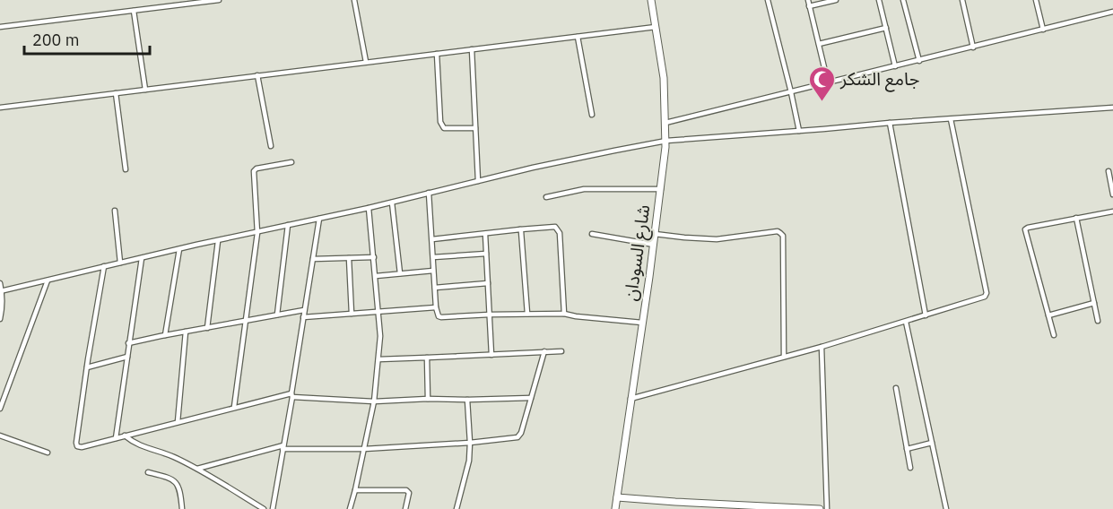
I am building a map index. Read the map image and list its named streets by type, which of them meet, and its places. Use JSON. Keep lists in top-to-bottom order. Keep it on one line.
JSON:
{"streets":{"main road":["شارع السودان"]},"places":{"mosque":["جامع الشكر"]},"scale_bar":"200 m"}
